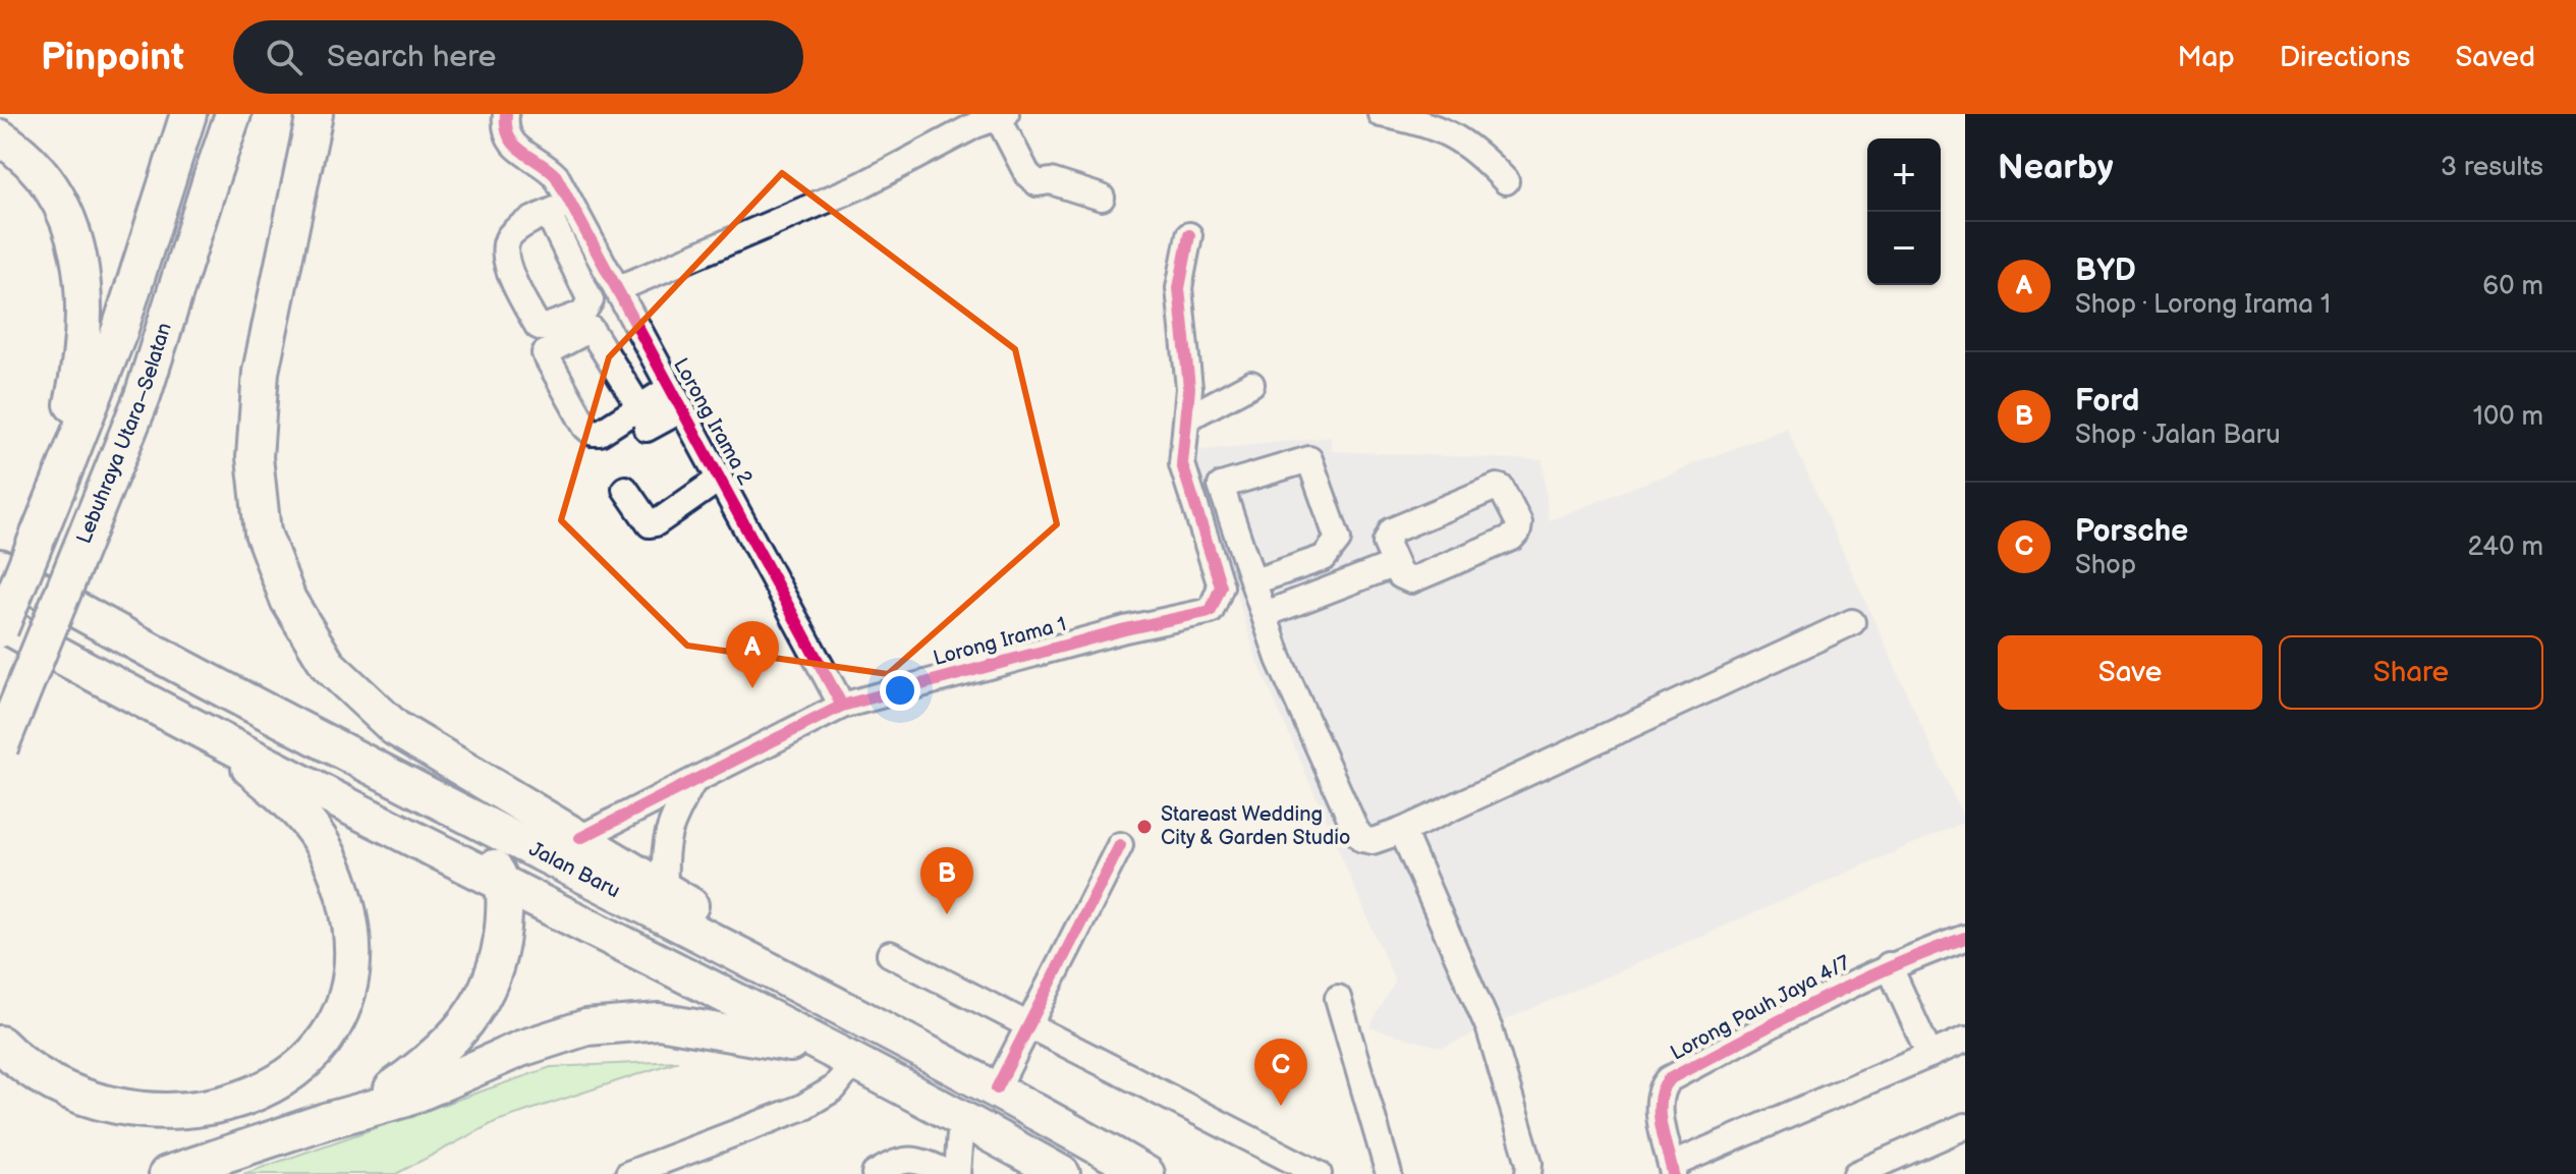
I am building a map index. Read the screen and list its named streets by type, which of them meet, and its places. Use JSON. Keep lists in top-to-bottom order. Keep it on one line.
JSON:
{"streets":{"highway":["Lebuhraya Utara–Selatan","Jalan Baru"],"street":["Lorong Irama 2","Lorong Irama 1","Lorong Pauh Jaya 4/7"]},"crossings":[["Lorong Irama 2","Lorong Irama 1"]],"places":["Stareast Wedding City & Garden Studio"],"page":{"header":"Pinpoint","search":"Search here","nav":["Map","Directions","Saved"],"heading":["Nearby","3 results"],"map_buttons":["+","−"],"list":[{"mark":"A","name":"BYD","note":"Shop · Lorong Irama 1","value":"60 m"},{"mark":"B","name":"Ford","note":"Shop · Jalan Baru","value":"100 m"},{"mark":"C","name":"Porsche","note":"Shop","value":"240 m"}],"buttons":["Save","Share"],"pins":["A","B","C"]}}
